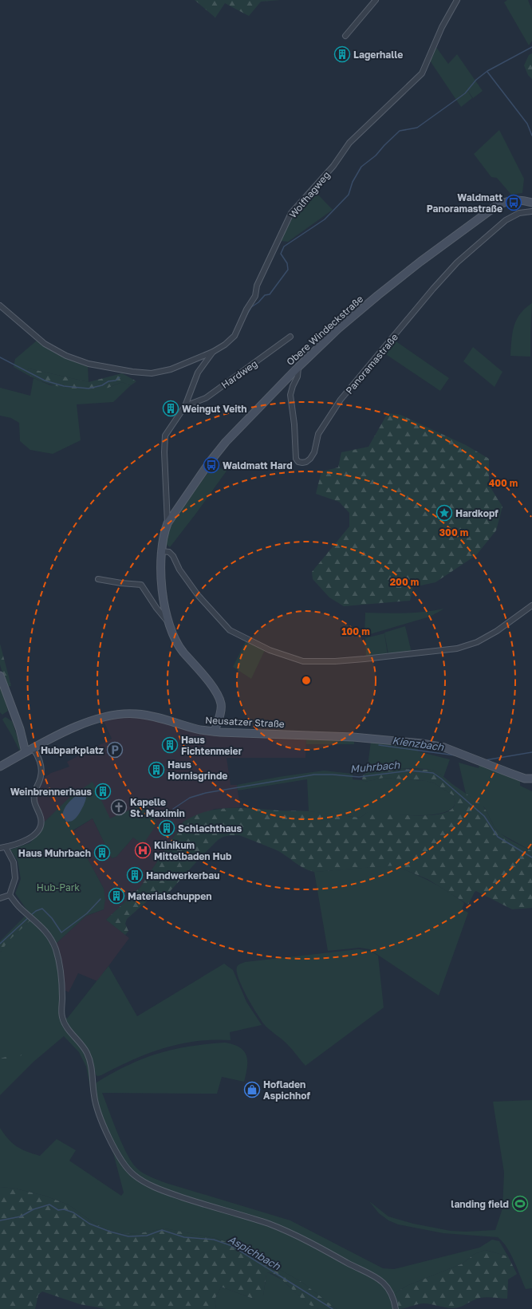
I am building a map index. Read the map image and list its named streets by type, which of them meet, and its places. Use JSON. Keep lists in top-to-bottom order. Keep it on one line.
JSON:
{"streets":{"street":["Wolfhagweg","Obere Windeckstraße","Panoramastraße","Hardweg","Neusatzer Straße"]},"crossings":[["Wolfhagweg","Obere Windeckstraße"],["Wolfhagweg","Hardweg"],["Obere Windeckstraße","Panoramastraße"]],"water":["Kienzbach","Muhrbach","Aspichbach"],"parks":["Hub-Park"],"places":{"building":["Lagerhalle","Weingut Veith","Haus Fichtenmeier","Haus Hornisgrinde","Weinbrennerhaus","Schlachthaus","Haus Muhrbach","Handwerkerbau","Materialschuppen"],"bus stop":["Waldmatt Panoramastraße","Waldmatt Hard"],"place":["Hardkopf"],"parking":["Hubparkplatz"],"church":["Kapelle St. Maximin"],"hospital":["Klinikum Mittelbaden Hub"],"shop":["Hofladen Aspichhof"],"sports":["landing field"]},"rings":["400 m","300 m","200 m","100 m"]}
